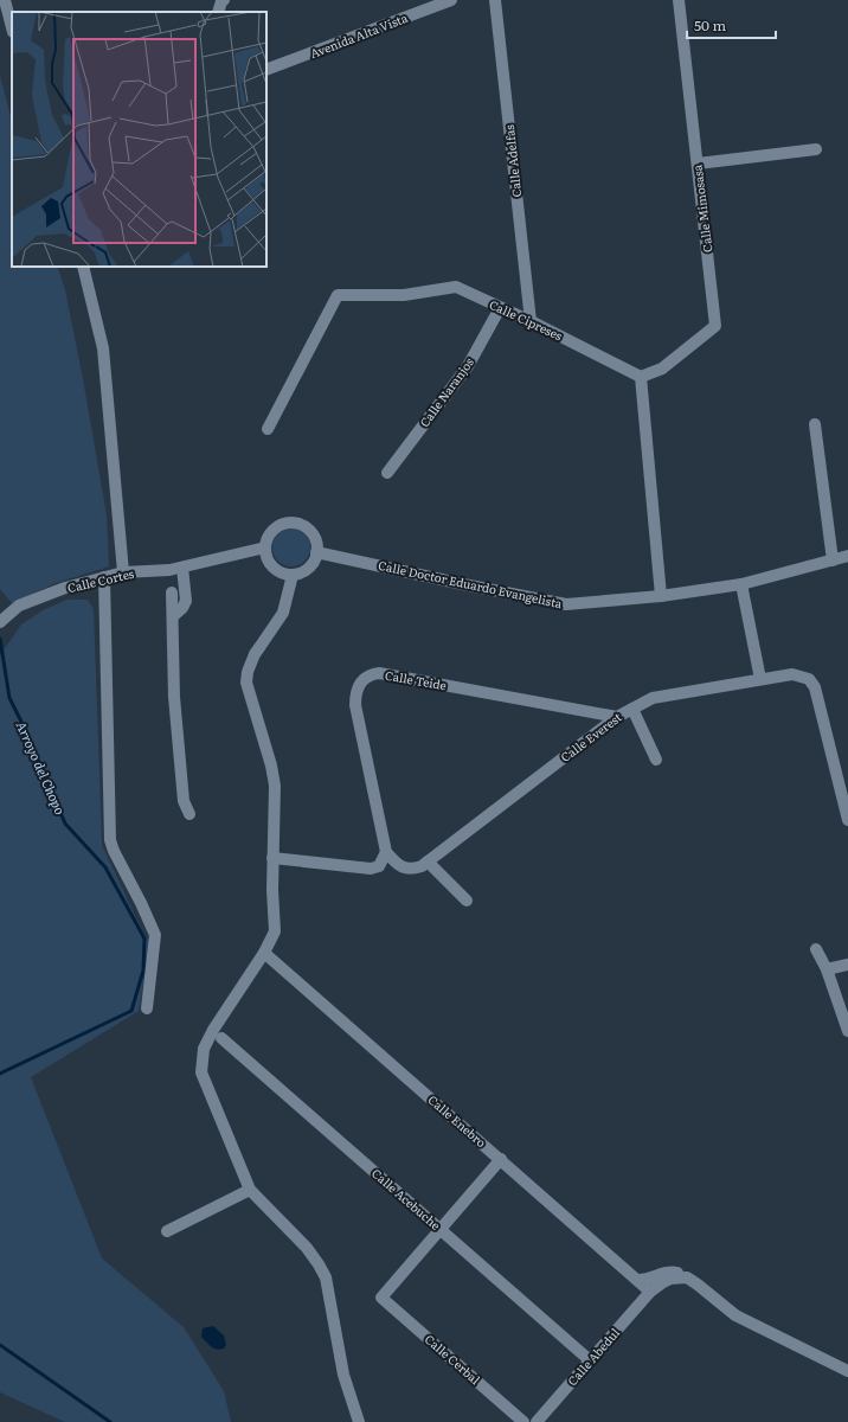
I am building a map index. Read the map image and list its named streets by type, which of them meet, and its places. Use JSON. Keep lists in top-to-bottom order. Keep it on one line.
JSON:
{"streets":{"street":["Avenida Alta Vista","Calle Adelfas","Calle Mimosasa","Calle Cipreses","Calle Naranjos","Calle Cortes","Calle Doctor Eduardo Evangelista","Calle Teide","Calle Everest","Calle Enebro","Calle Acebuche","Calle Abedul","Calle Cerbal"]},"crossings":[["Calle Adelfas","Calle Cipreses"],["Calle Mimosasa","Calle Cipreses"],["Calle Cipreses","Calle Naranjos"],["Calle Cortes","Calle Doctor Eduardo Evangelista"],["Calle Teide","Calle Everest"],["Calle Enebro","Calle Abedul"],["Calle Acebuche","Calle Abedul"],["Calle Acebuche","Calle Cerbal"]],"water":["Arroyo del Chopo"],"scale_bar":"50 m"}
